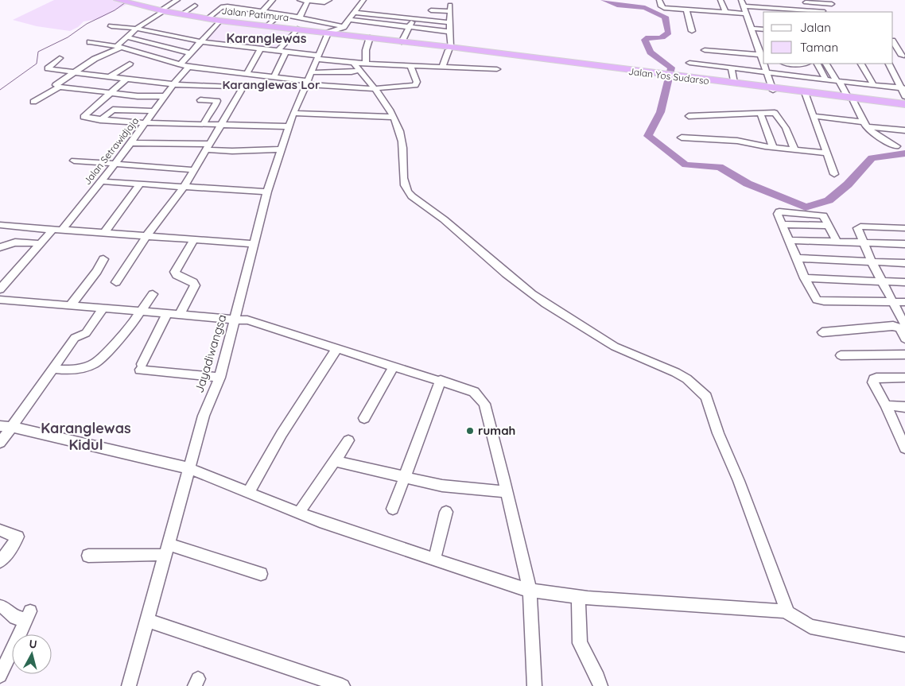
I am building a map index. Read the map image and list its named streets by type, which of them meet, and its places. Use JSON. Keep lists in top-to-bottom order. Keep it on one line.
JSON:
{"streets":{"highway":["Jalan Patimura","Jalan Yos Sudarso"],"street":["Jalan Setrawidjaja","Jayadiwangsa"]},"crossings":[["Jalan Patimura","Jalan Yos Sudarso"],["Jalan Patimura","Jayadiwangsa"]],"districts":["Karanglewas","Karanglewas Lor","Karanglewas Kidul"],"places":["rumah"],"legend":["Jalan","Taman"],"north":"top"}
